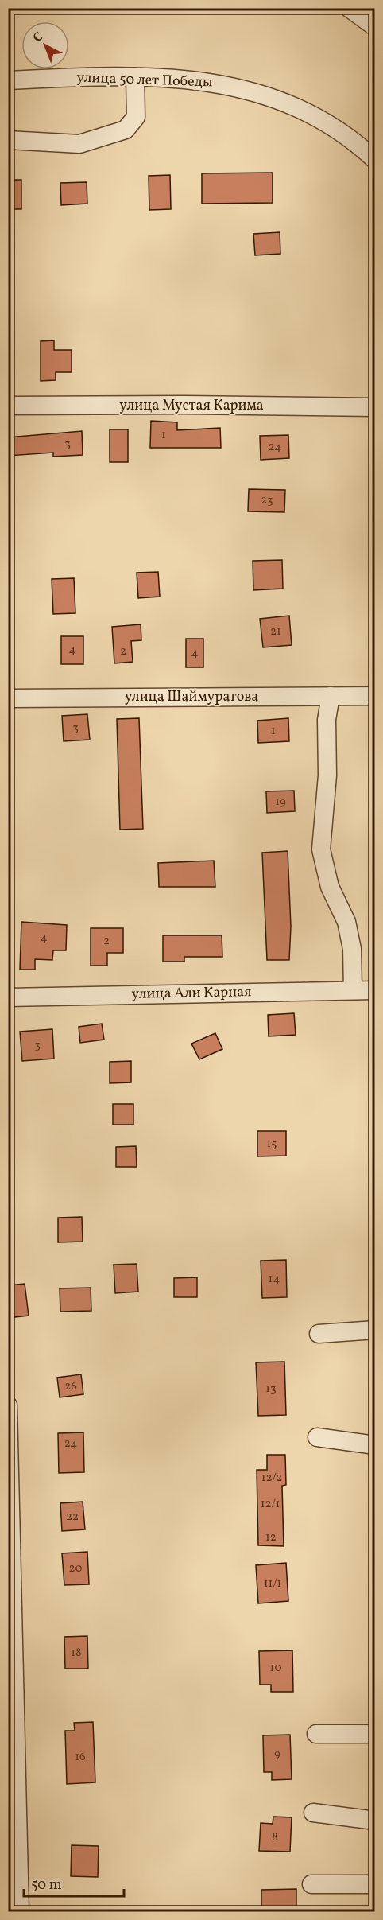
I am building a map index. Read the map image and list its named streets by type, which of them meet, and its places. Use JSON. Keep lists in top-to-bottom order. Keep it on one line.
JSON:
{"streets":{"street":["улица 50 лет Победы","улица Мустая Карима","улица Шаймуратова","улица Али Карная"]},"house_numbers":["1","3","24","23","21","4","2","4","3","1","19","4","2","3","15","14","26","13","24","12/2","12/1","22","12","20","11/1","18","10","9","16","8"],"scale_bar":"50 m","north":"top left"}
